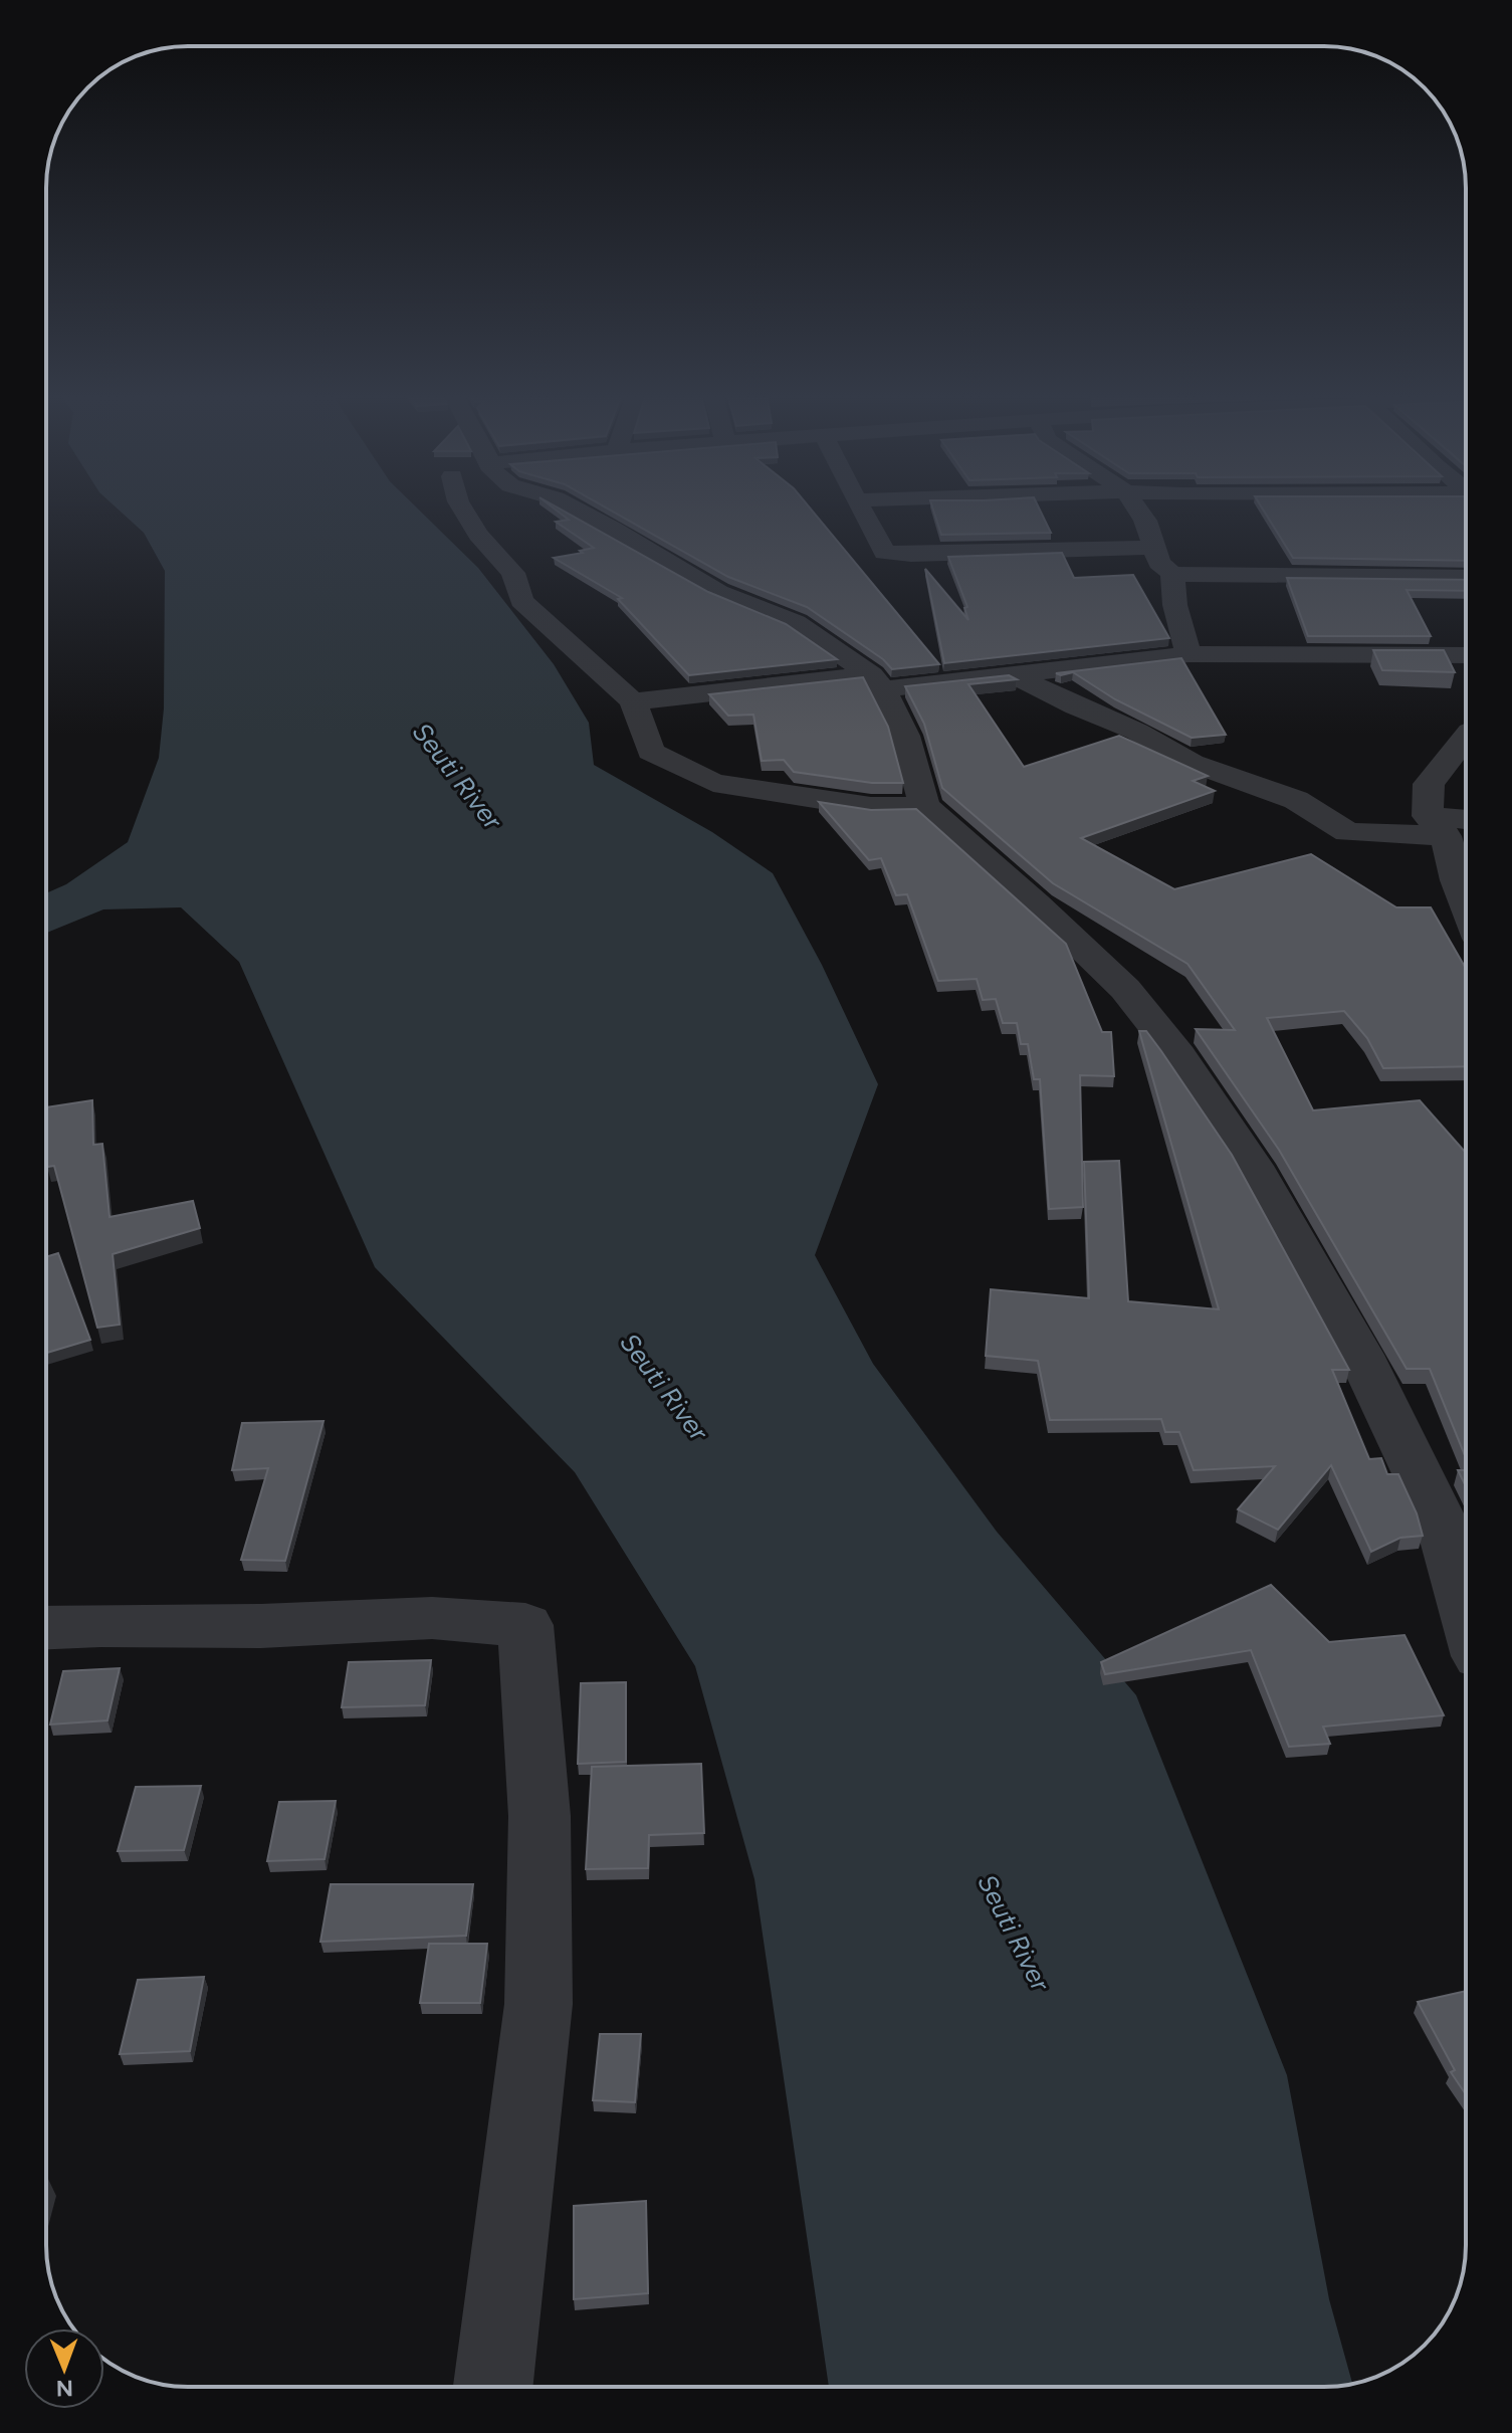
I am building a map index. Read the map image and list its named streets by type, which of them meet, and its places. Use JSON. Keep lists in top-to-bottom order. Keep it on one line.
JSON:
{"water":["Seuti River"],"north":"bottom"}
